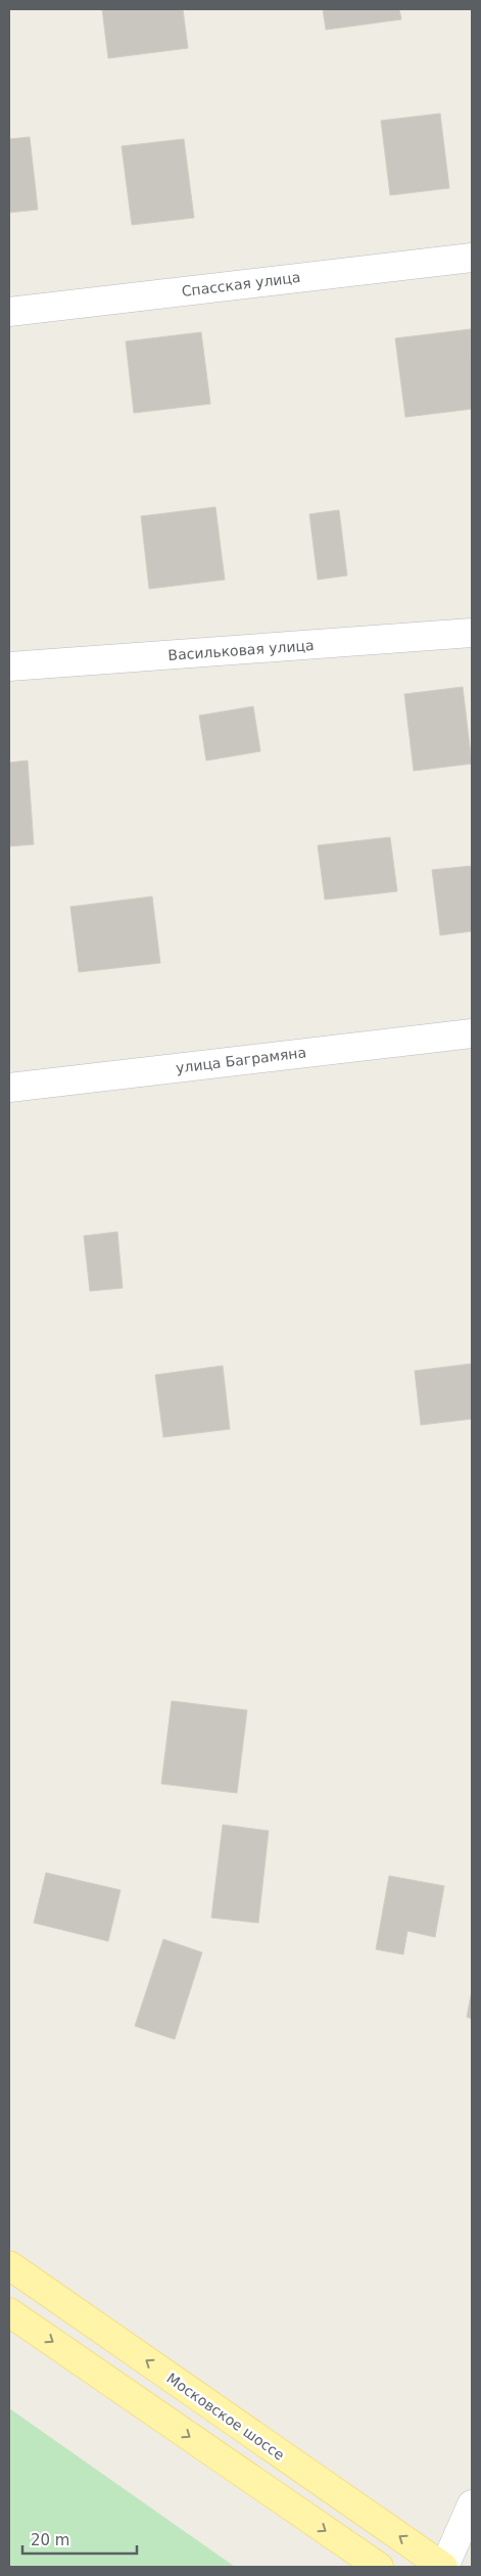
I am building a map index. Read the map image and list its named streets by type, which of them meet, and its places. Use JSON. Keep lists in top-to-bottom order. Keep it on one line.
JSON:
{"streets":{"main road":["Московское шоссе"],"street":["Спасская улица","Васильковая улица","улица Баграмяна"]},"scale_bar":"20 m"}
